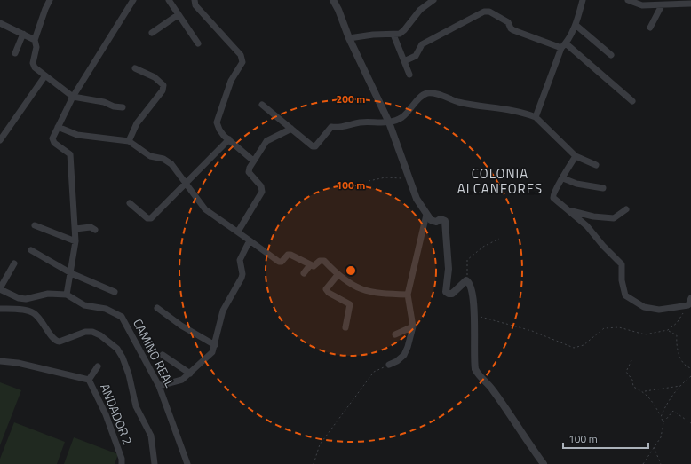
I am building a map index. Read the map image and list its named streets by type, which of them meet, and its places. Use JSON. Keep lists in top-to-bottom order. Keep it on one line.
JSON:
{"streets":{"street":["CAMINO REAL","ANDADOR 2"]},"districts":["COLONIA ALCANFORES"],"scale_bar":"100 m","rings":["200 m","100 m"]}
